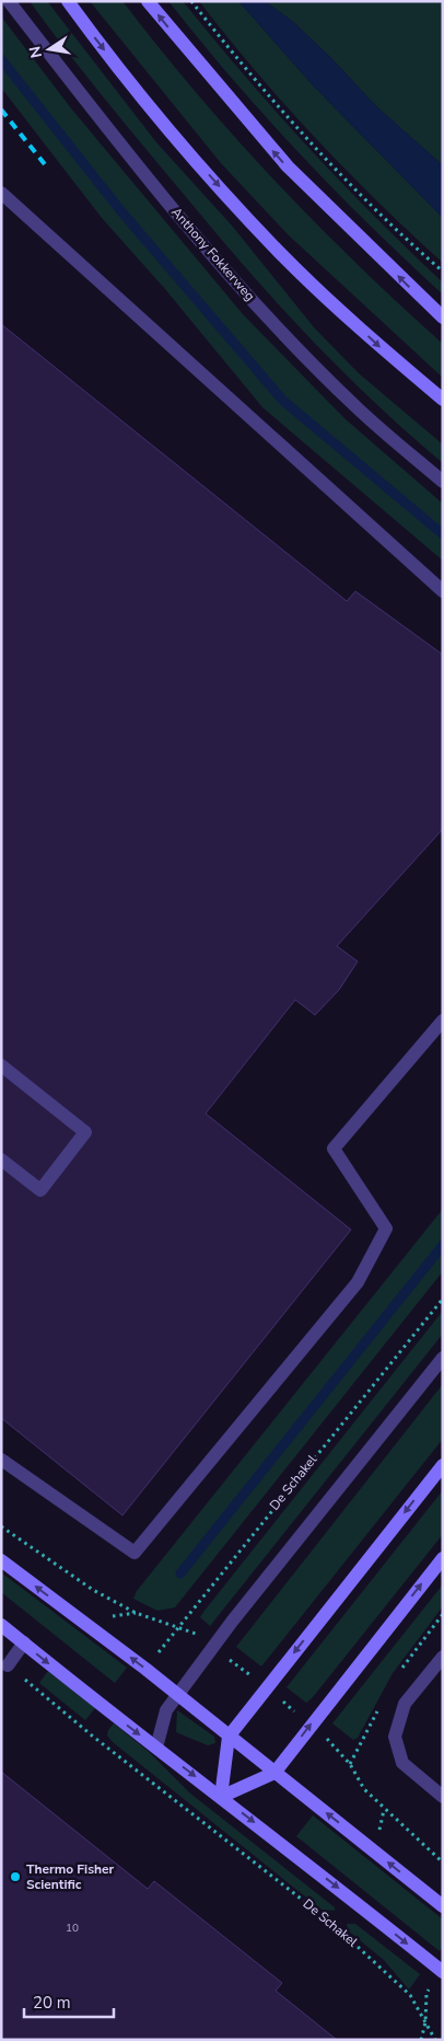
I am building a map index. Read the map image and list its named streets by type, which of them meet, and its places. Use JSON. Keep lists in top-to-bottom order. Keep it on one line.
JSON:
{"streets":{"lane":["Anthony Fokkerweg"],"path":["De Schakel"]},"places":["Thermo Fisher Scientific"],"house_numbers":["10"],"scale_bar":"20 m","north":"left"}
